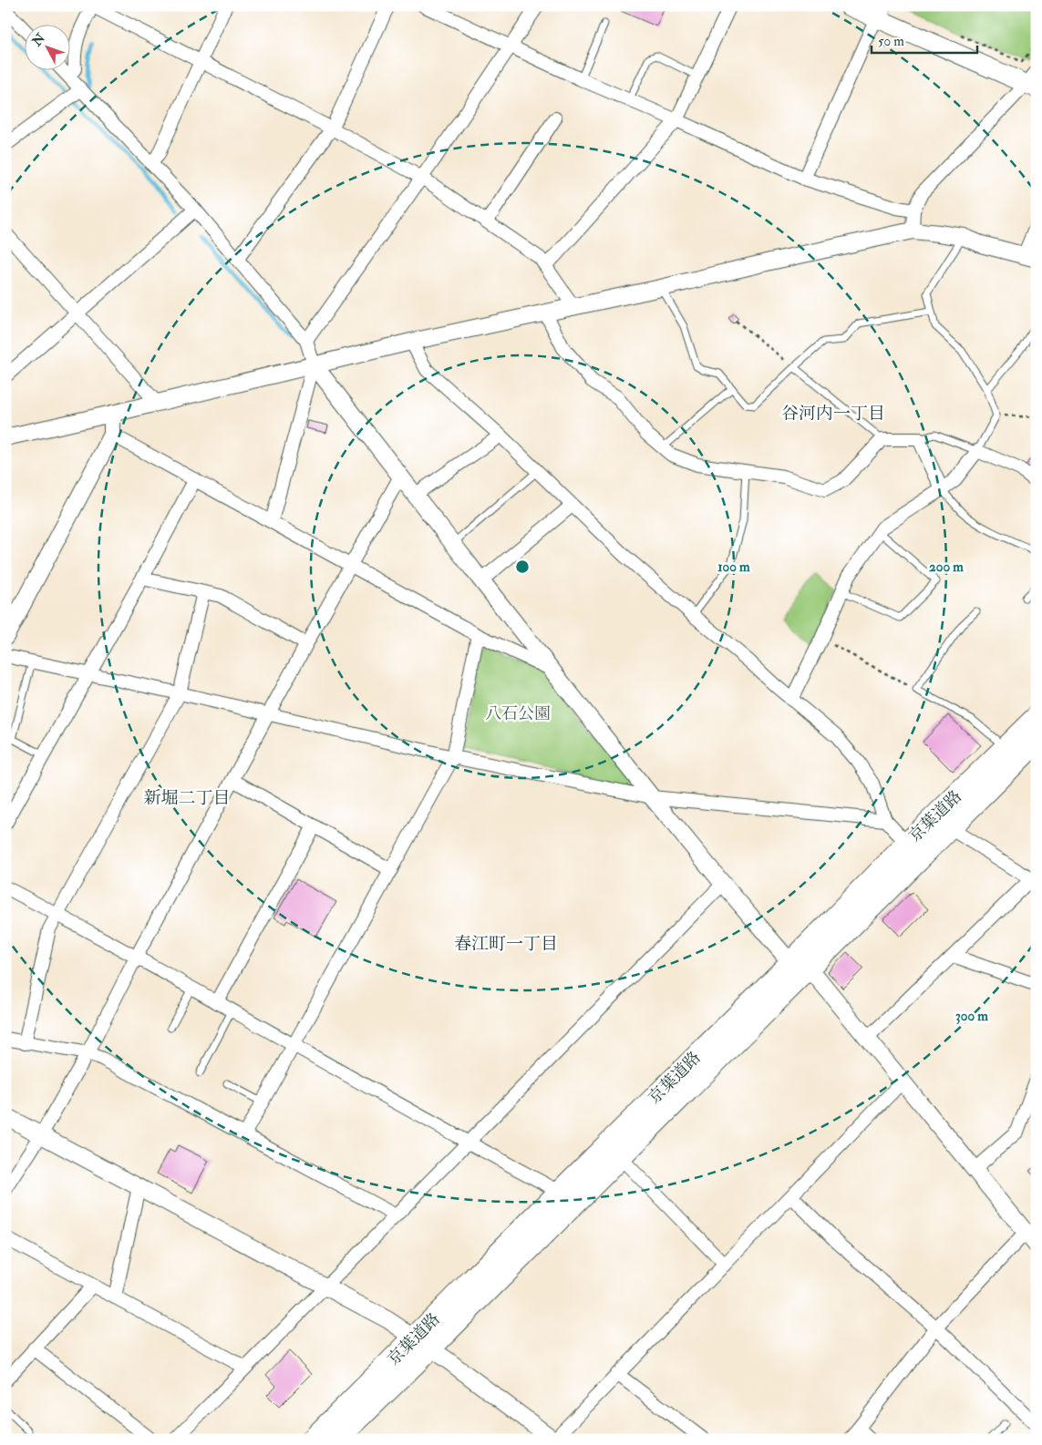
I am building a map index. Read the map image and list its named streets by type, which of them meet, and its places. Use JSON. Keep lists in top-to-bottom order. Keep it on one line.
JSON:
{"streets":{"highway":["京葉道路"]},"districts":["谷河内一丁目","新堀二丁目","春江町一丁目"],"parks":["八石公園"],"scale_bar":"50 m","north":"top left","rings":["100 m","200 m","300 m"]}
